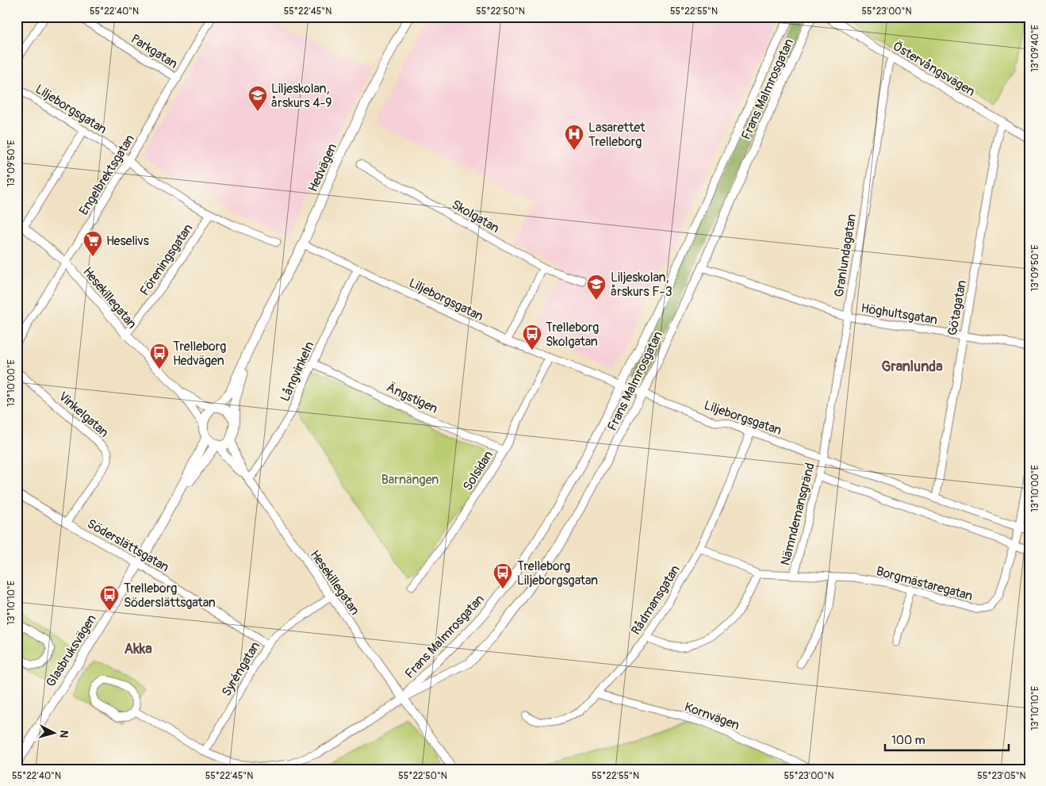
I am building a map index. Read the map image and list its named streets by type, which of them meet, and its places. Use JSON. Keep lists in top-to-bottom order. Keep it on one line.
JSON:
{"streets":{"main road":["Hedvägen","Glasbruksvägen"],"street":["Parkgatan","Östervångsvägen","Frans Malmrosgatan","Liljeborgsgatan","Engelbrektsgatan","Skolgatan","Granlundagatan","Föreningsgatan","Hesekillegatan","Götagatan","Höghultsgatan","Långvinkeln","Ängstigen","Vinkelgatan","Solsidan","Nämndemansgränd","Söderslättsgatan","Borgmästaregatan","Rådmansgatan","Syréngatan","Kornvägen"]},"crossings":[["Parkgatan","Engelbrektsgatan"],["Östervångsvägen","Granlundagatan"],["Östervångsvägen","Götagatan"],["Frans Malmrosgatan","Liljeborgsgatan"],["Frans Malmrosgatan","Hesekillegatan"],["Frans Malmrosgatan","Höghultsgatan"],["Frans Malmrosgatan","Syréngatan"],["Liljeborgsgatan","Hedvägen"],["Liljeborgsgatan","Engelbrektsgatan"],["Liljeborgsgatan","Granlundagatan"],["Liljeborgsgatan","Föreningsgatan"],["Liljeborgsgatan","Götagatan"],["Liljeborgsgatan","Långvinkeln"],["Liljeborgsgatan","Solsidan"],["Liljeborgsgatan","Nämndemansgränd"],["Liljeborgsgatan","Borgmästaregatan"],["Liljeborgsgatan","Rådmansgatan"],["Hedvägen","Hesekillegatan"],["Hedvägen","Glasbruksvägen"],["Engelbrektsgatan","Hesekillegatan"],["Granlundagatan","Höghultsgatan"],["Granlundagatan","Nämndemansgränd"],["Föreningsgatan","Hesekillegatan"],["Hesekillegatan","Långvinkeln"],["Hesekillegatan","Glasbruksvägen"],["Hesekillegatan","Syréngatan"],["Götagatan","Höghultsgatan"],["Långvinkeln","Ängstigen"],["Ängstigen","Solsidan"],["Vinkelgatan","Söderslättsgatan"],["Nämndemansgränd","Borgmästaregatan"],["Söderslättsgatan","Glasbruksvägen"],["Söderslättsgatan","Syréngatan"],["Borgmästaregatan","Rådmansgatan"],["Rådmansgatan","Kornvägen"]],"districts":["Granlunda","Akka"],"parks":["Barnängen"],"places":{"school or university":["Liljeskolan, årskurs 4-9","Liljeskolan, årskurs F-3"],"hospital":["Lasarettet Trelleborg"],"supermarket":["Heselivs"],"bus stop":["Trelleborg Skolgatan","Trelleborg Hedvägen","Trelleborg Liljeborgsgatan","Trelleborg Söderslättsgatan"]},"scale_bar":"100 m","north":"right","coordinates":["55°22'40\"N","55°22'45\"N","55°22'50\"N","55°22'55\"N","55°23'00\"N","13°09'40\"E","13°09'50\"E","13°10'00\"E","13°10'10\"E","55°23'05\"N"]}
